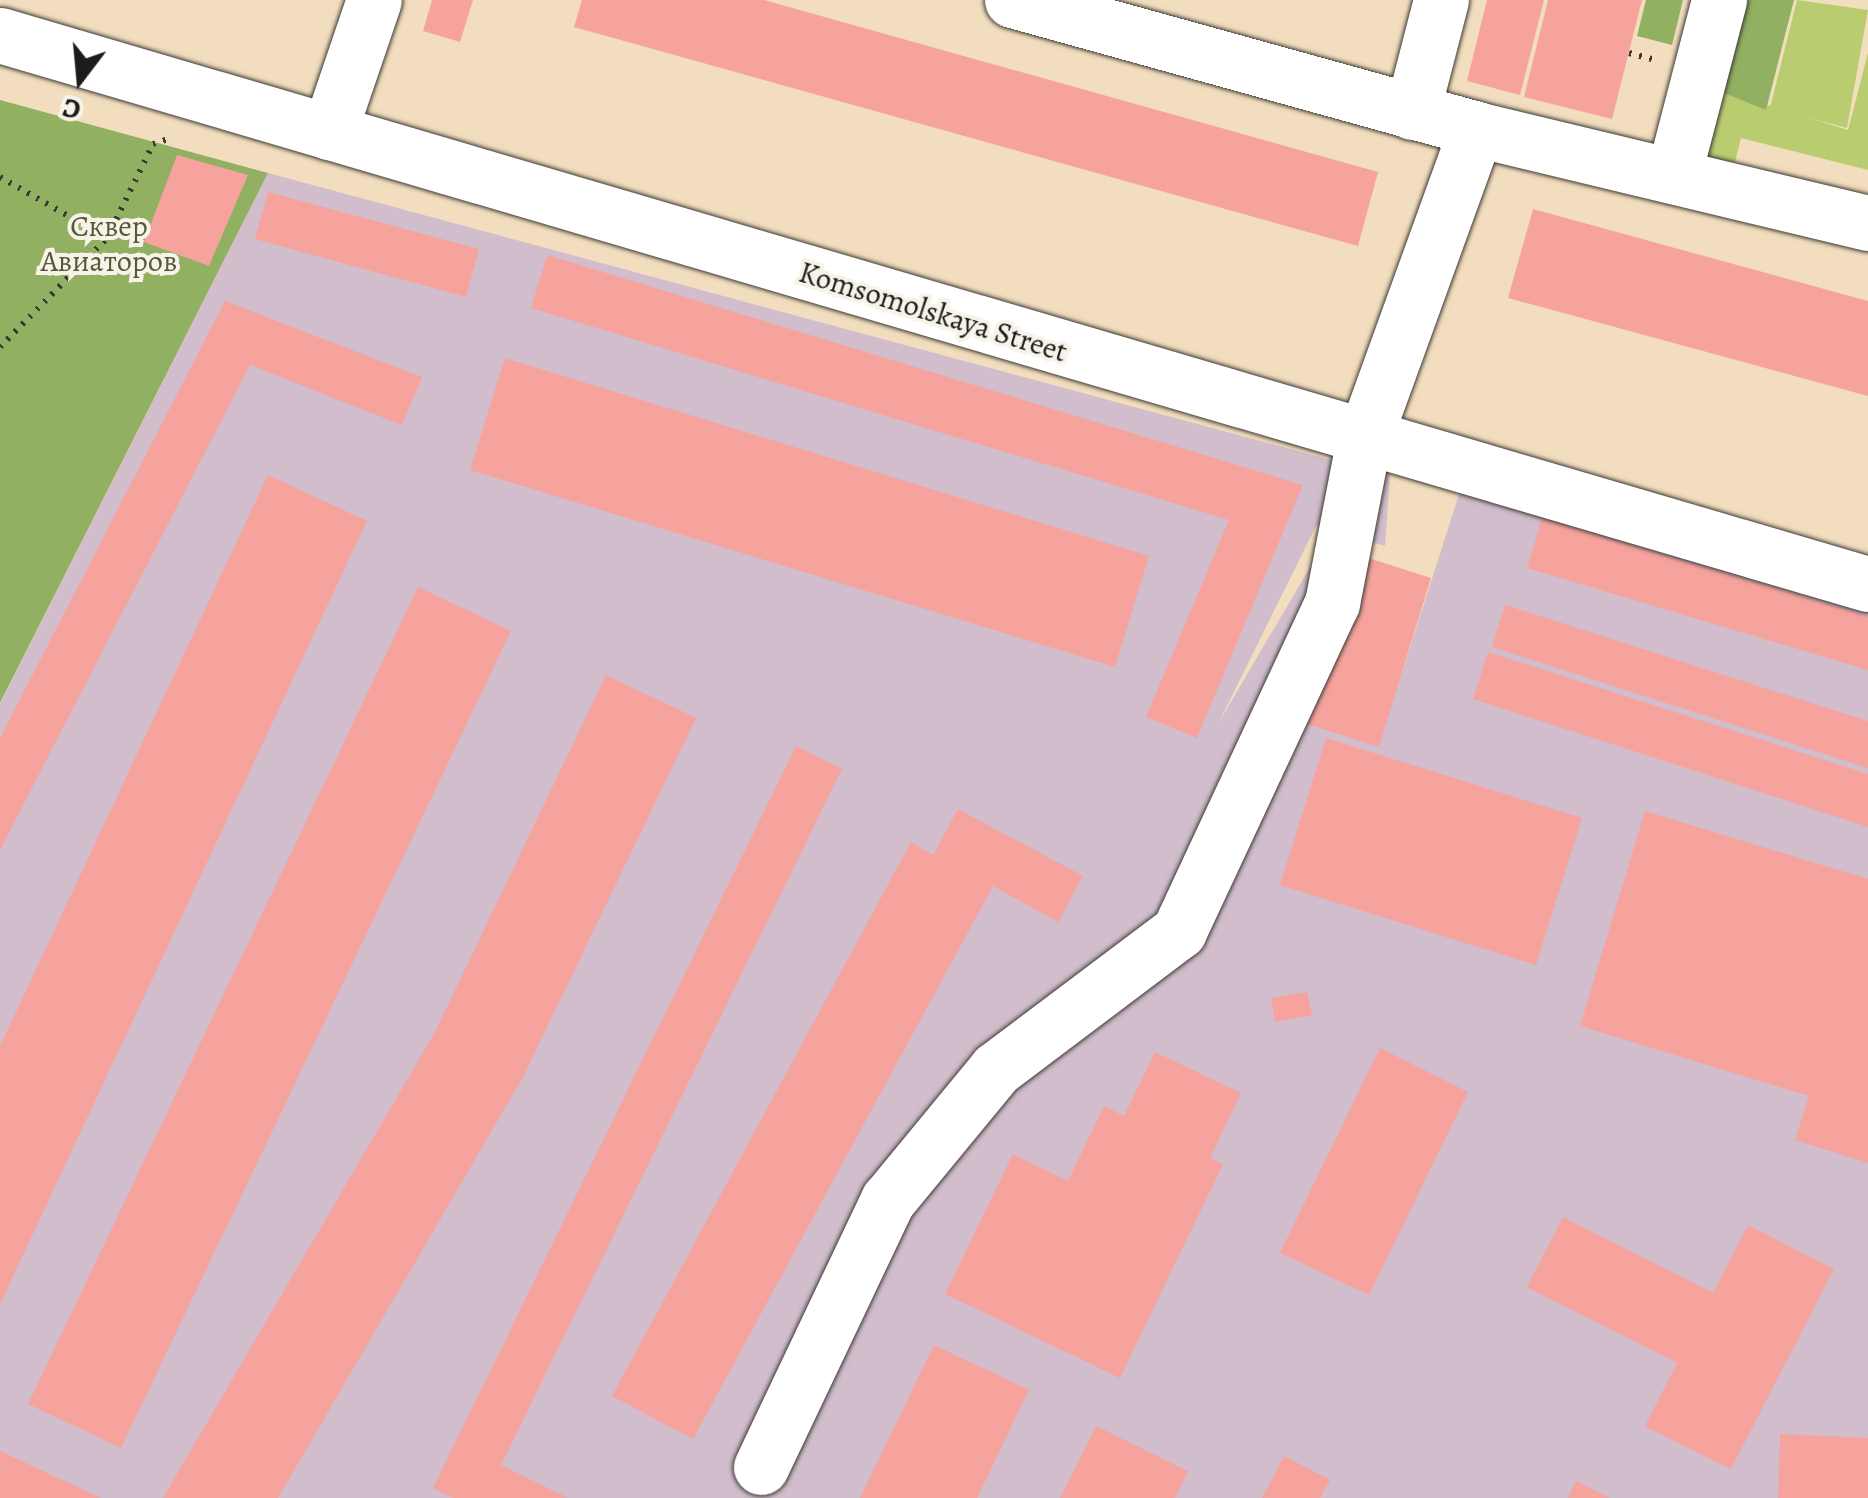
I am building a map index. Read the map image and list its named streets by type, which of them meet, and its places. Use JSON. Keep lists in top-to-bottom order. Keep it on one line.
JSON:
{"streets":{"street":["Komsomolskaya Street"]},"parks":["Сквер Авиаторов"],"north":"bottom"}
